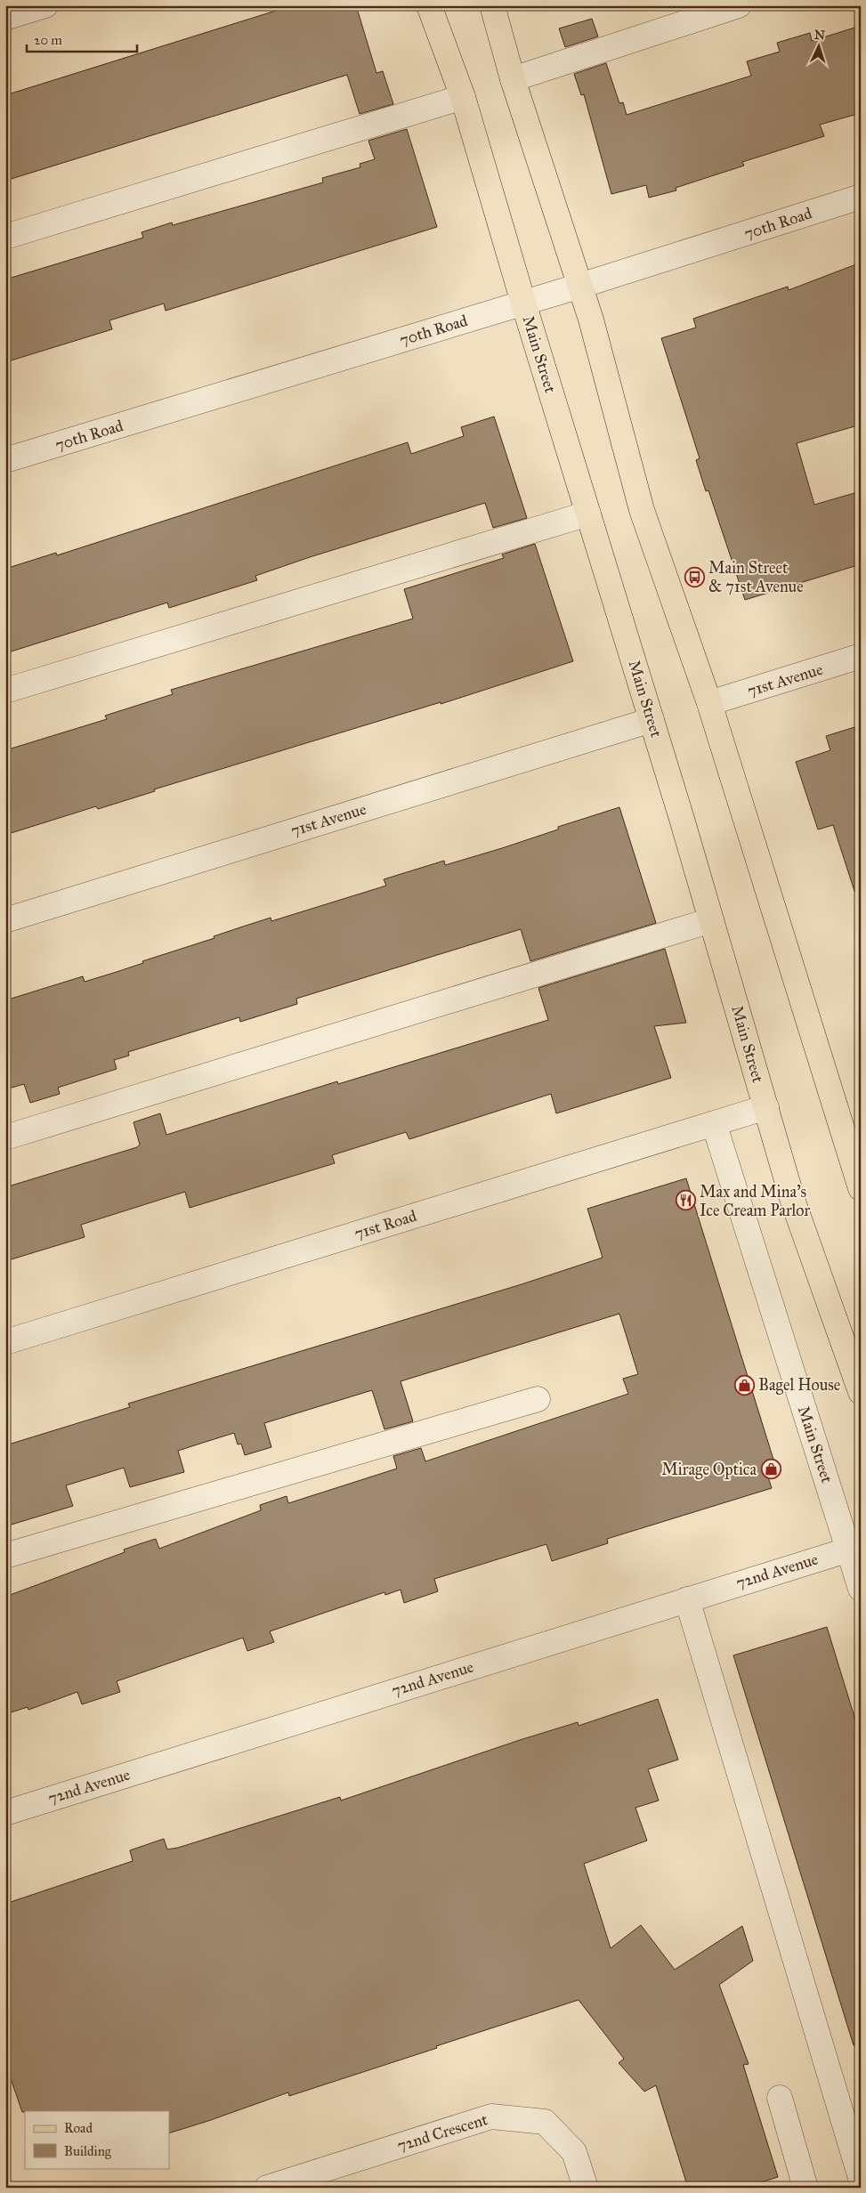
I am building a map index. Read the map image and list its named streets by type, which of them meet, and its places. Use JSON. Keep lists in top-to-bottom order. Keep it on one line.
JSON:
{"streets":{"main road":["Main Street"],"street":["70th Road","71st Avenue","71st Road","72nd Avenue","72nd Crescent"]},"crossings":[["70th Road","Main Street"],["Main Street","71st Avenue"],["Main Street","71st Road"],["Main Street","72nd Avenue"]],"places":{"bus stop":["Main Street & 71st Avenue"],"restaurant":["Max and Mina's Ice Cream Parlor"],"shop":["Bagel House","Mirage Optica"]},"legend":["Road","Building"],"scale_bar":"20 m","north":"top"}
